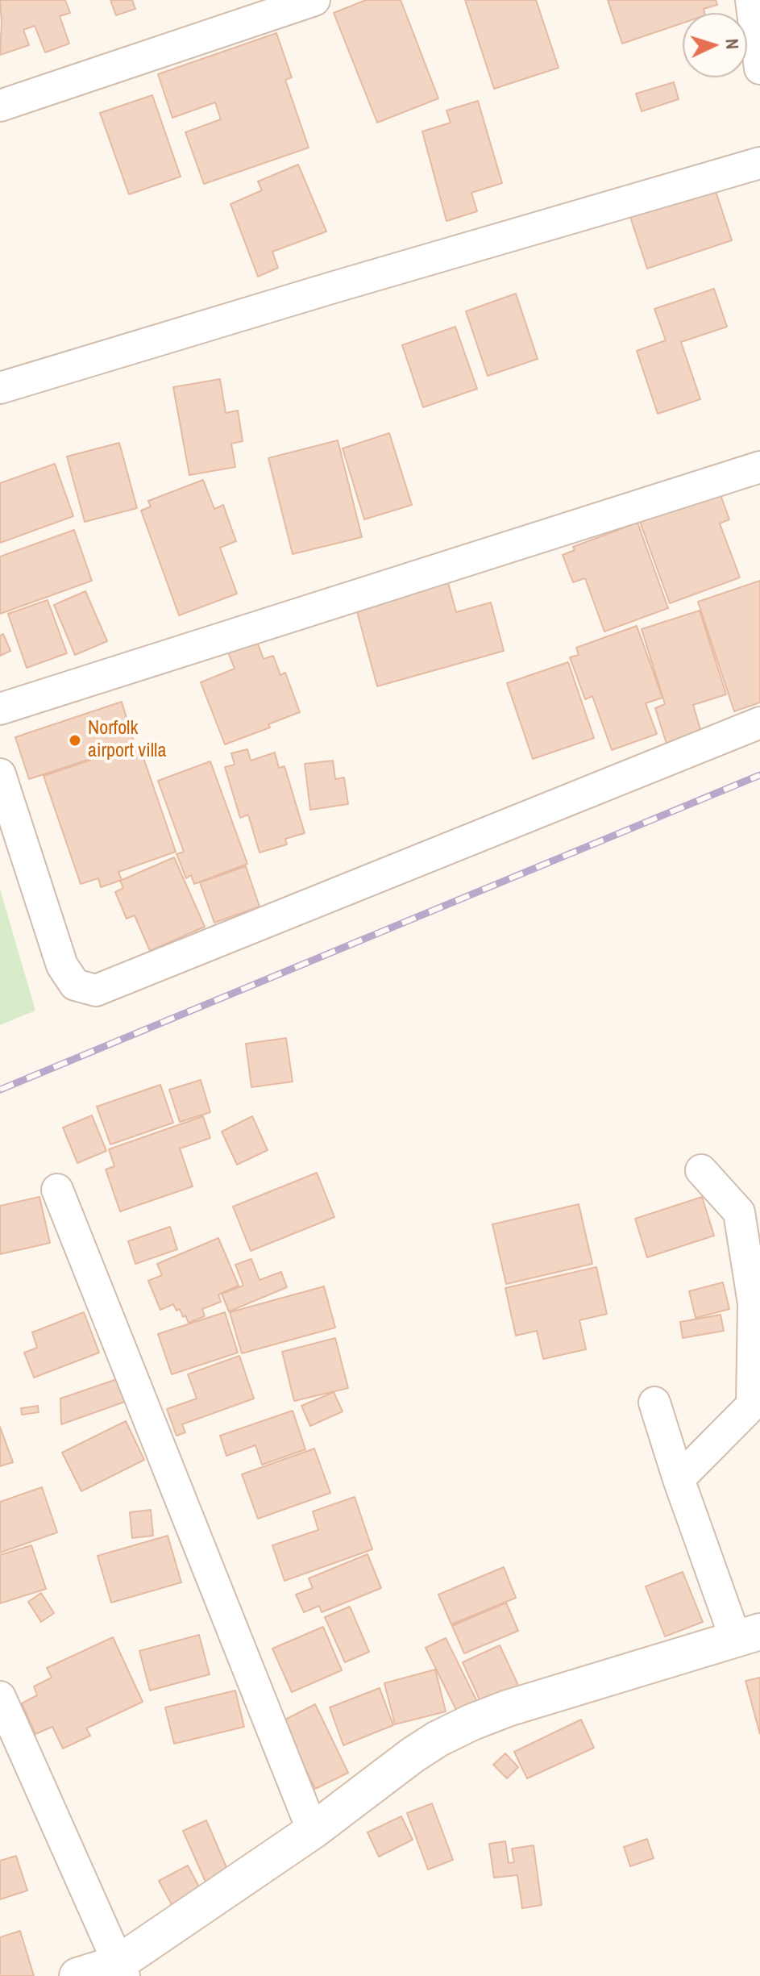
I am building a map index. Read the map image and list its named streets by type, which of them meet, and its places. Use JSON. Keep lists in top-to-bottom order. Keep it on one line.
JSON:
{"places":["Norfolk airport villa"],"north":"right"}
